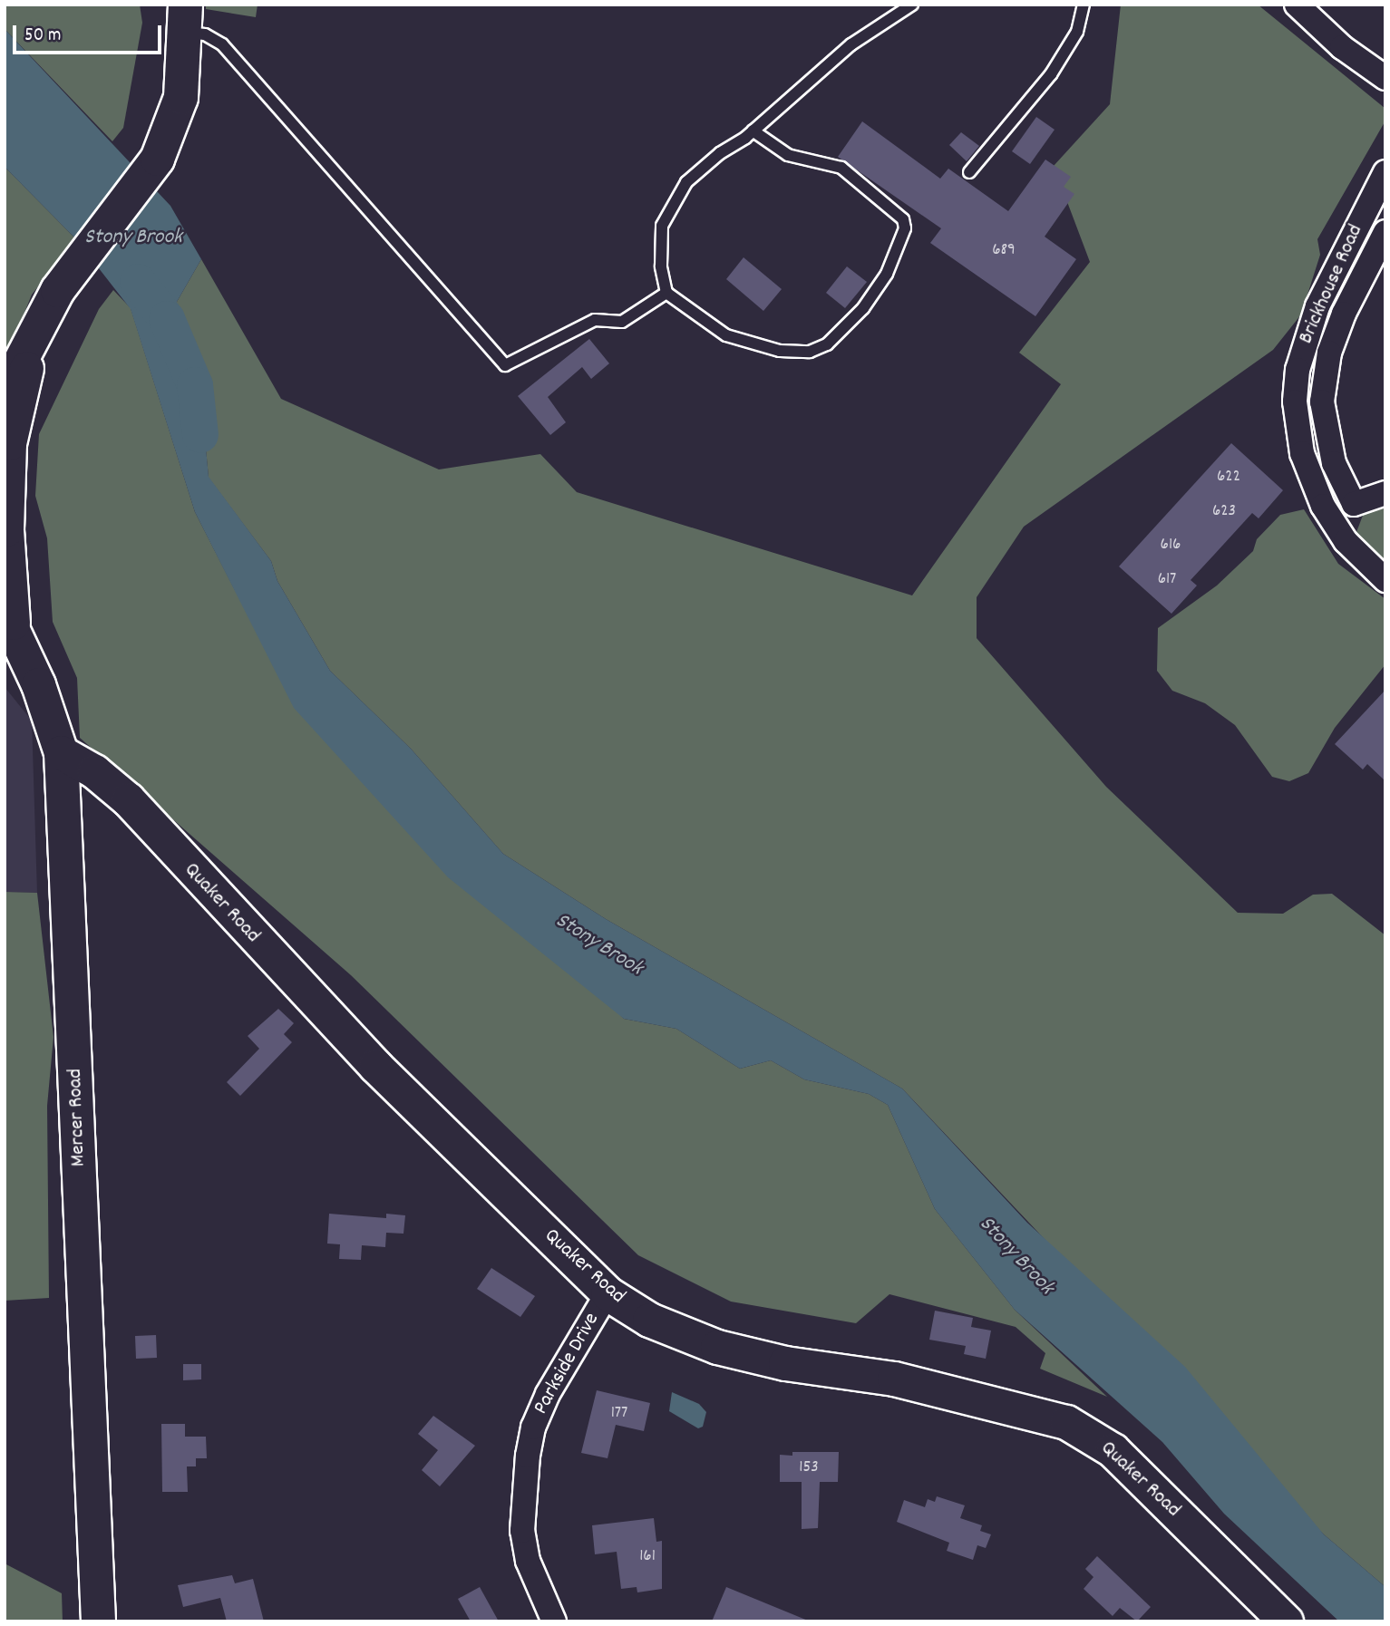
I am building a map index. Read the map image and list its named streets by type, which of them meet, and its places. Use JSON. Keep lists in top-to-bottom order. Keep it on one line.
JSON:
{"streets":{"main road":["Quaker Road","Mercer Road"],"street":["Brickhouse Road","Parkside Drive"]},"crossings":[["Quaker Road","Mercer Road"],["Quaker Road","Parkside Drive"]],"water":["Stony Brook"],"house_numbers":["689","622","623","616","617","177","153","161"],"scale_bar":"50 m"}
